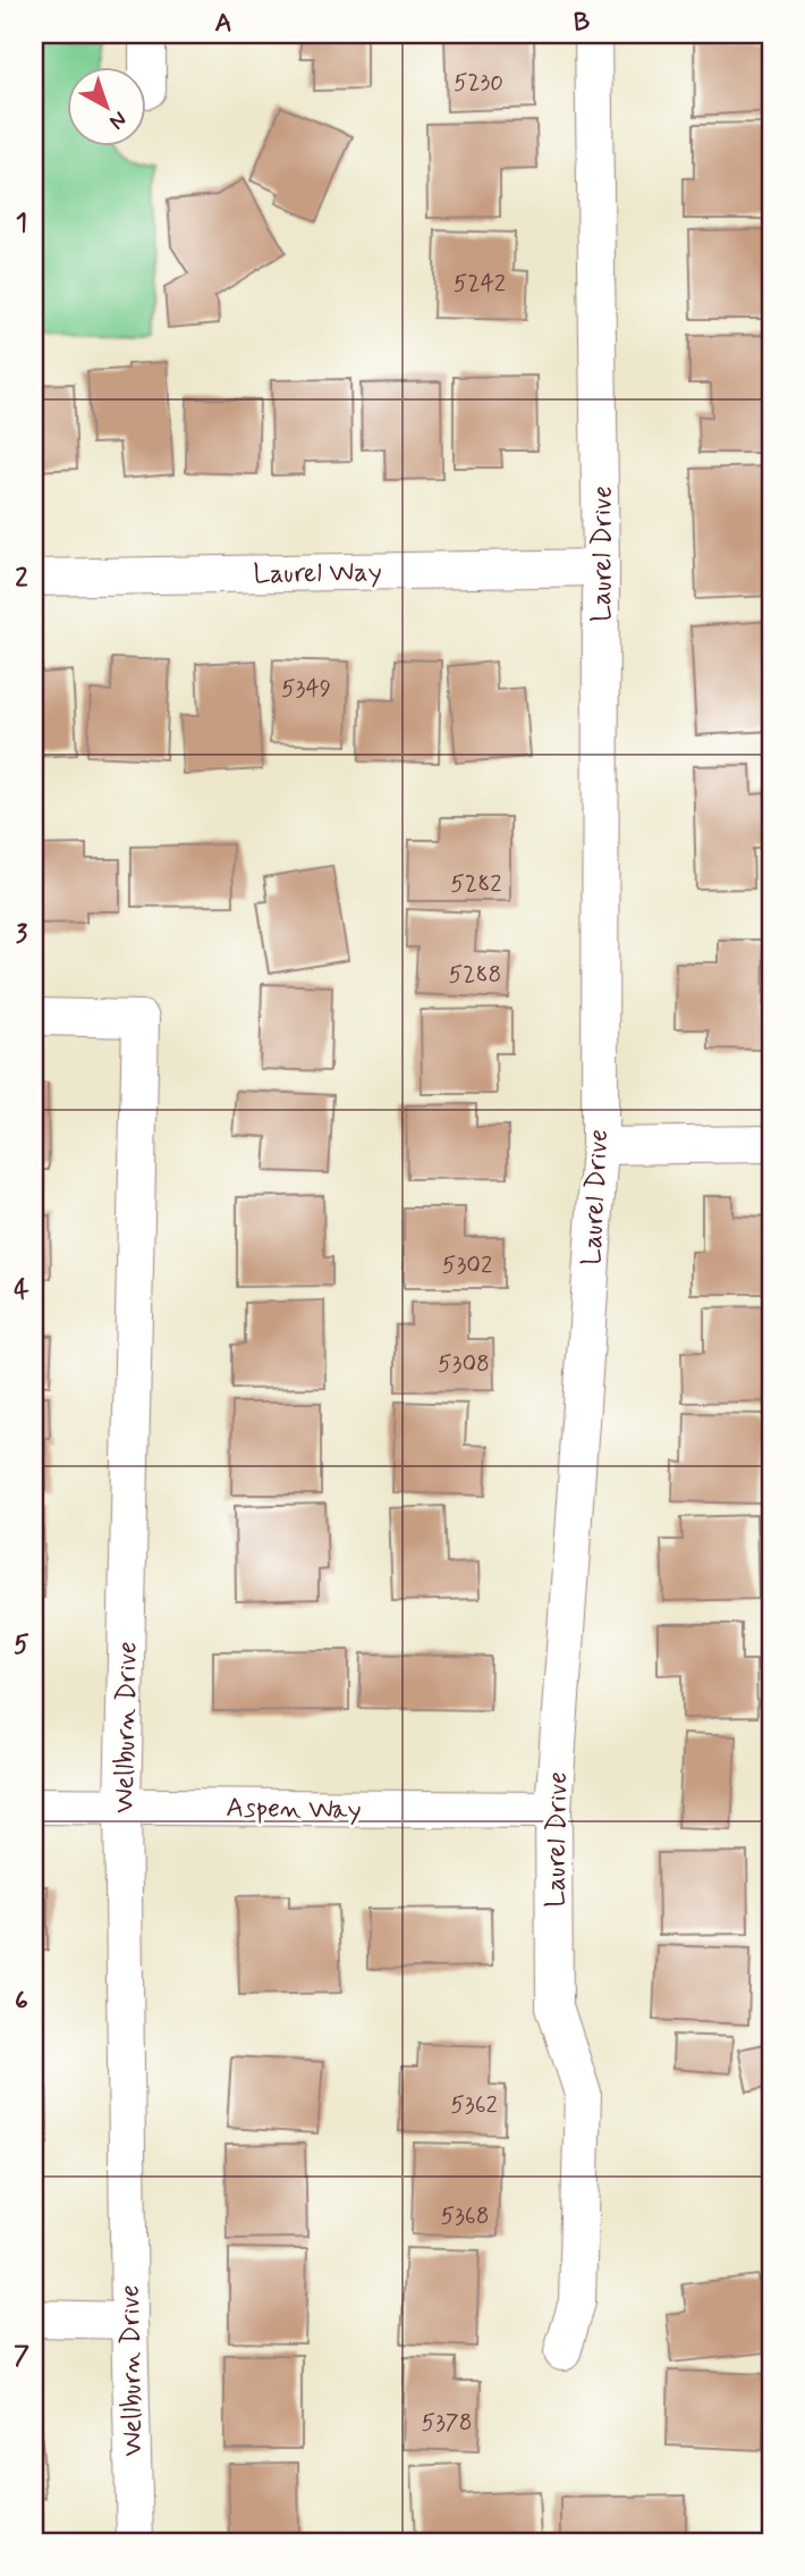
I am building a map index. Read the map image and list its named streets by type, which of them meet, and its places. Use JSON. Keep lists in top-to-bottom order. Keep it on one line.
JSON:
{"streets":{"street":["Laurel Drive","Laurel Way","Wellburn Drive","Aspen Way"]},"crossings":[["Laurel Drive","Laurel Way"],["Laurel Drive","Aspen Way"],["Wellburn Drive","Aspen Way"]],"house_numbers":["5230","5242","5349","5282","5288","5302","5308","5362","5368","5378"],"north":"bottom right","grid":{"columns":["A","B"],"rows":["1","2","3","4","5","6","7"]}}
